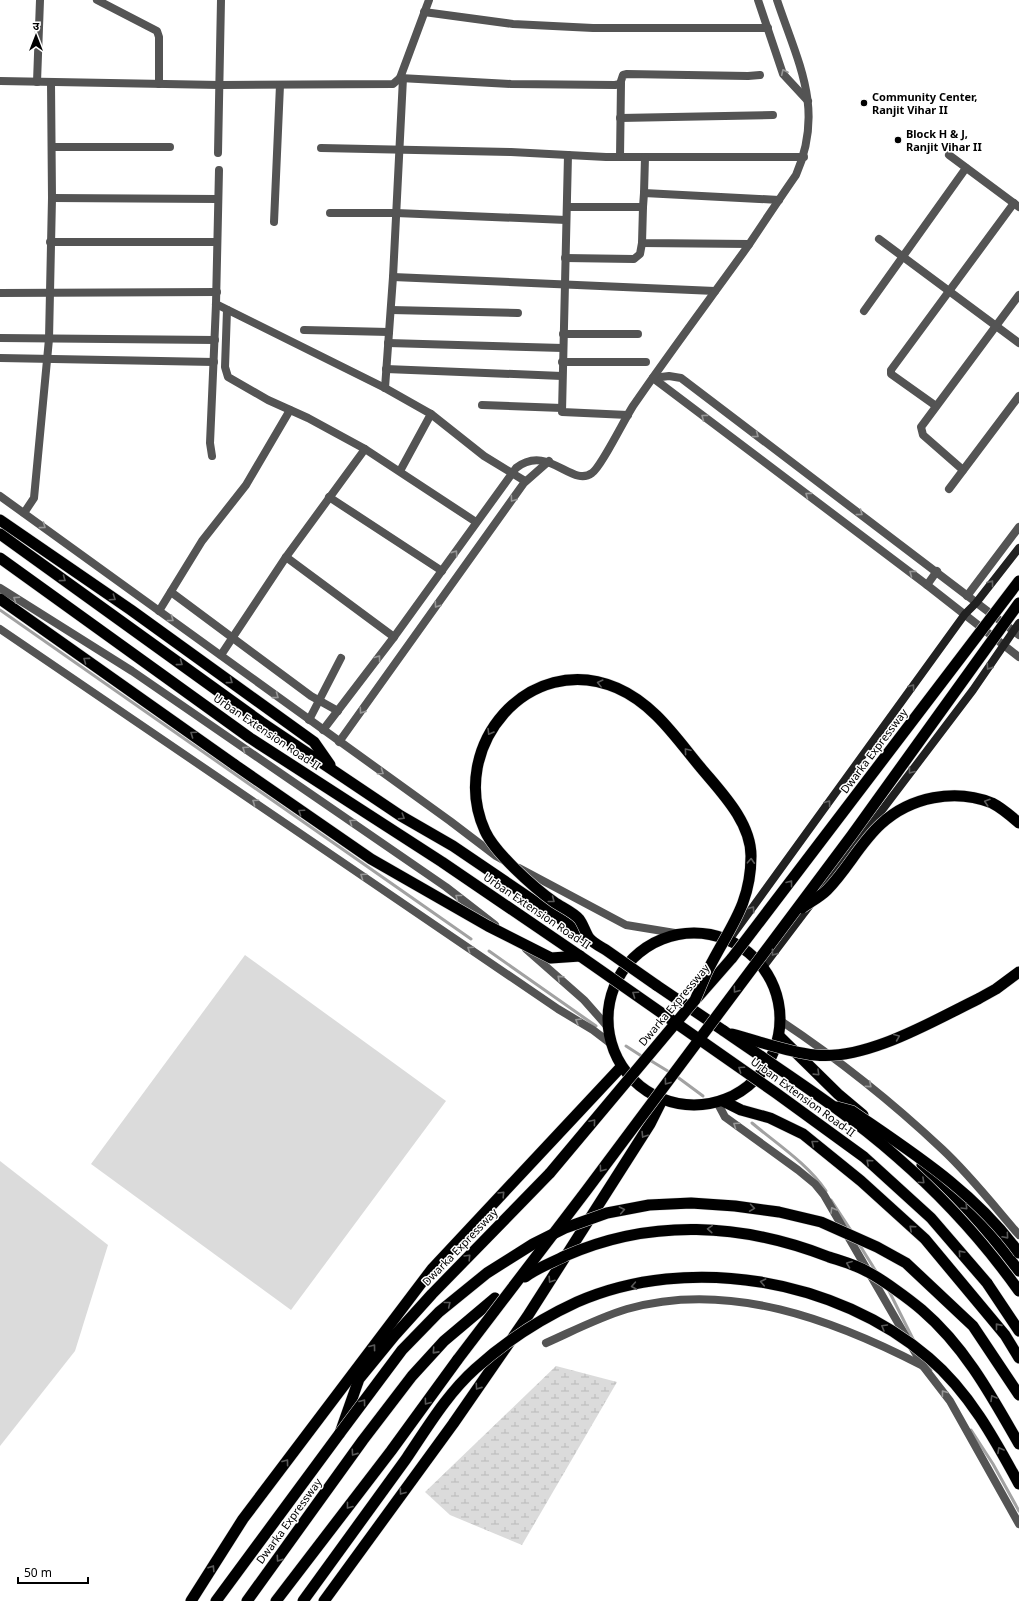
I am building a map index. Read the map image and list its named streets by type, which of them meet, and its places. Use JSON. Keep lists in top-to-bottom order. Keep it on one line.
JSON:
{"streets":{"highway":["Urban Extension Road-II","Dwarka Expressway"]},"places":["Community Center, Ranjit Vihar II","Block H & J, Ranjit Vihar II"],"scale_bar":"50 m","north":"top"}
